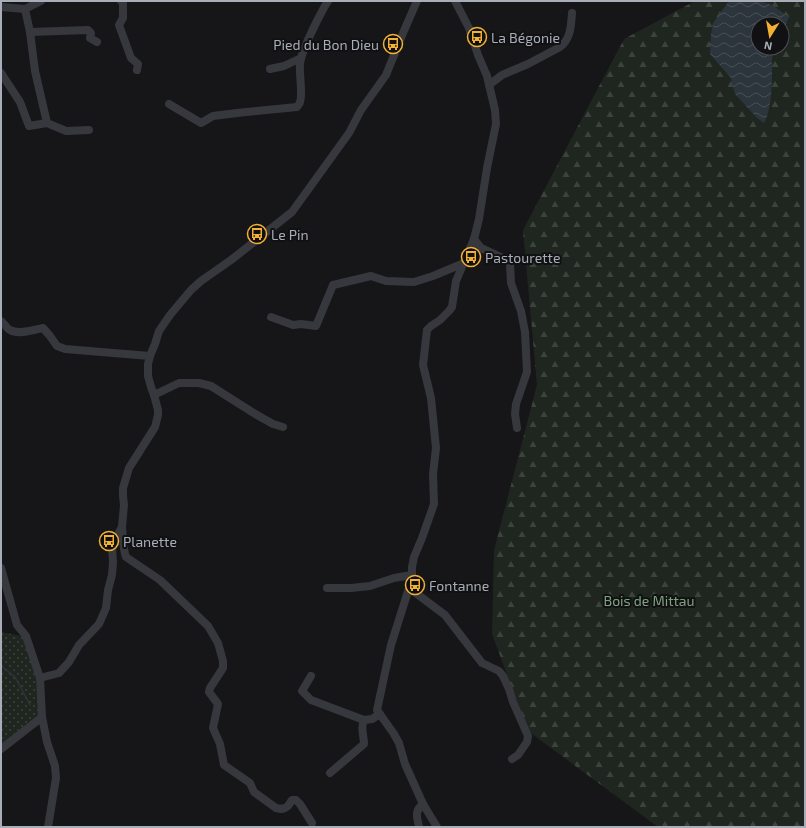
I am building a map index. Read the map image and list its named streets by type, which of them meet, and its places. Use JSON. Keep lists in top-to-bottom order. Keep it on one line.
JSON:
{"parks":["Bois de Mittau"],"places":{"bus stop":["La Bégonie","Pied du Bon Dieu","Le Pin","Pastourette","Planette","Fontanne"]},"north":"bottom"}
